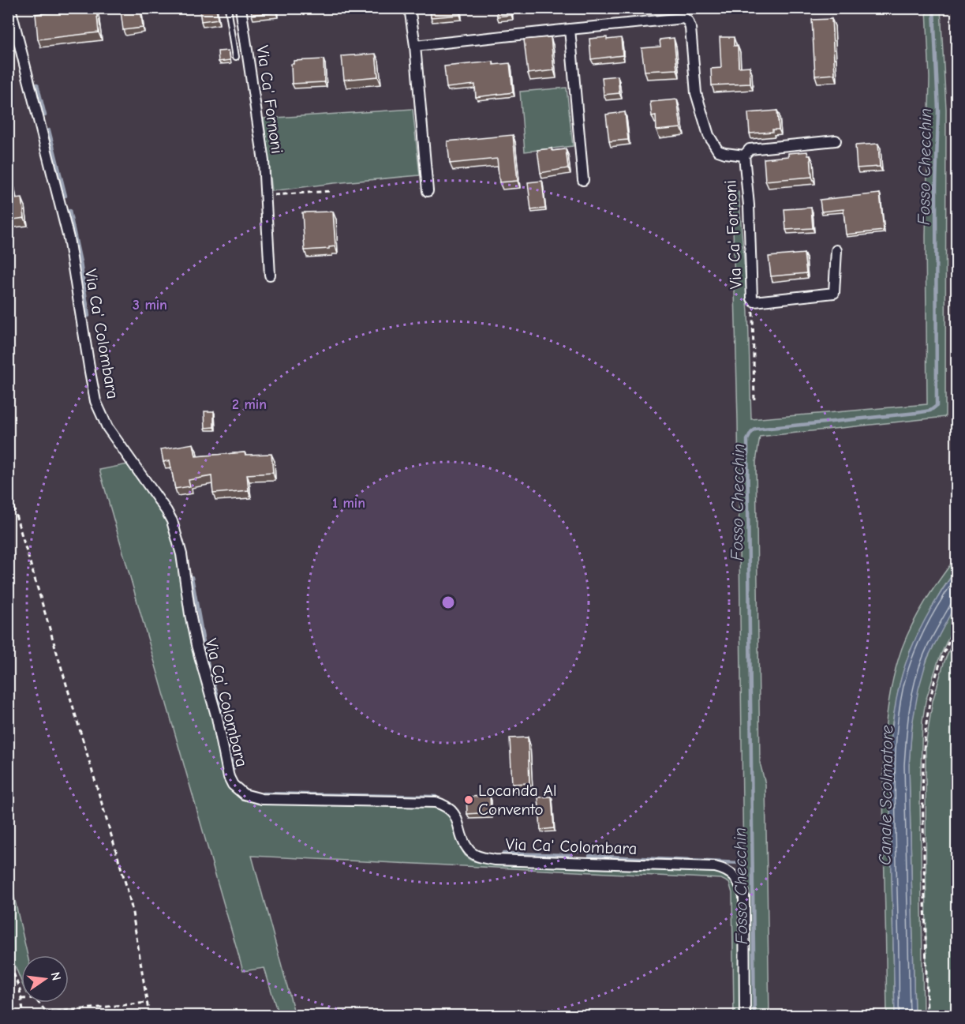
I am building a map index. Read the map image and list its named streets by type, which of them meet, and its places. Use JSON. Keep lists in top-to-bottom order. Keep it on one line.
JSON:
{"streets":{"street":["Via Ca' Fornoni","Via Ca' Colombara"]},"water":["Fosso Checchin","Canale Scolmatore"],"places":["Locanda Al Convento"],"north":"right","rings":["3 min","2 min","1 min"]}
